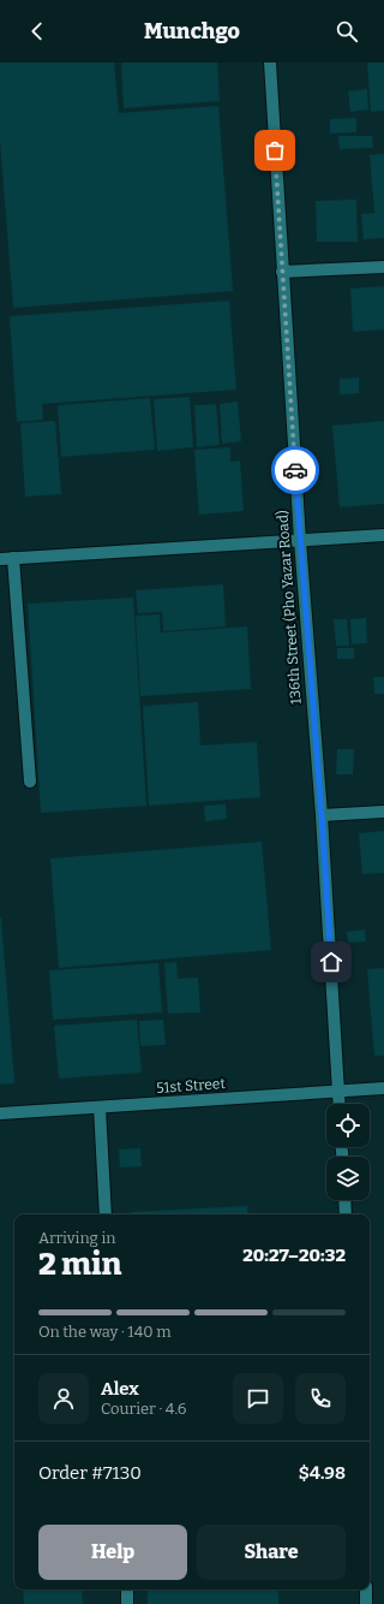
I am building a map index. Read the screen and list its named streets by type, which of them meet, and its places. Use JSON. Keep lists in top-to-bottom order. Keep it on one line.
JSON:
{"streets":{"street":["136th Street (Pho Yazar Road)","51st Street"]},"crossings":[["136th Street (Pho Yazar Road)","51st Street"]],"page":{"header":"Munchgo","heading":["2 min","Arriving in","20:27–20:32"],"panel":["Alex","Courier · 4.6","Order #7130","$4.98"],"bar":"On the way · 140 m","buttons":["Help","Share"]}}
